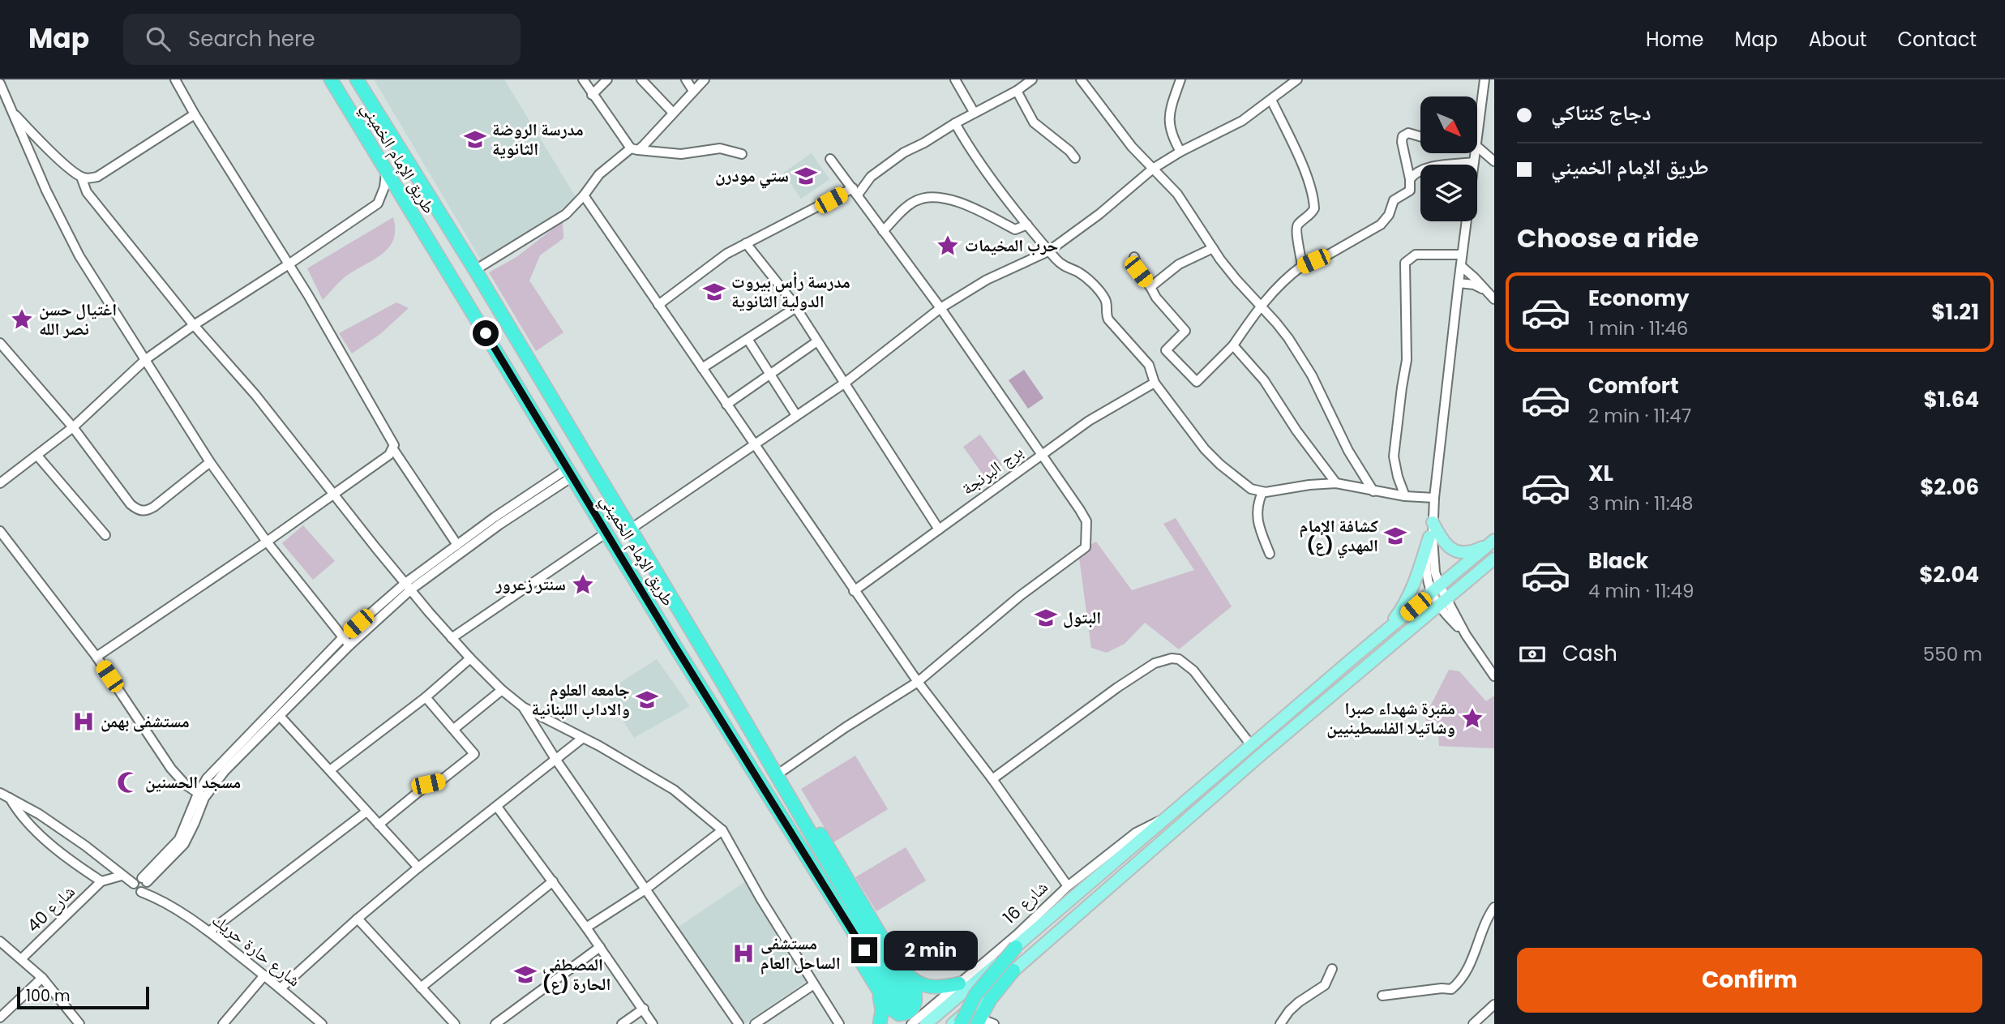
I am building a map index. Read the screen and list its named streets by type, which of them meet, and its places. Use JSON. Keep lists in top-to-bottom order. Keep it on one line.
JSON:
{"streets":{"highway":["طريق الإمام الخميني"],"main road":["شارع 16"],"street":["برج البرنجة","شارع 40","شارع حارة حريك"]},"places":{"school or university":["مدرسة الروضة الثانوية","ستي مودرن","مدرسة رأس بيروت الدولية الثانوية","كشافة الإمام المهدي (ع)","البتول","جامعه العلوم والاداب اللبنانية","المصطفى الحارة (ع)"],"place":["حرب المخيمات","اغتيال حسن نصر الله","سنتر زعرور","مقبرة شهداء صبرا وشاتيلا الفلسطينيين"],"hospital":["مستشفى بهمن","مستشفى الساحل العام"],"mosque":["مسجد الحسنين"]},"scale_bar":"100 m","north":"bottom right","page":{"header":"Map","search":"Search here","nav":["Home","Map","About","Contact"],"banner":["دجاج كنتاكي","طريق الإمام الخميني"],"heading":"Choose a ride","list":[{"name":"Economy","note":"1 min · 11:46","value":"$1.21"},{"name":"Comfort","note":"2 min · 11:47","value":"$1.64"},{"name":"XL","note":"3 min · 11:48","value":"$2.06"},{"name":"Black","note":"4 min · 11:49","value":"$2.04"}],"pay":["Cash","550 m"],"bubble":"2 min","buttons":"Confirm","scale":"100 m"}}
